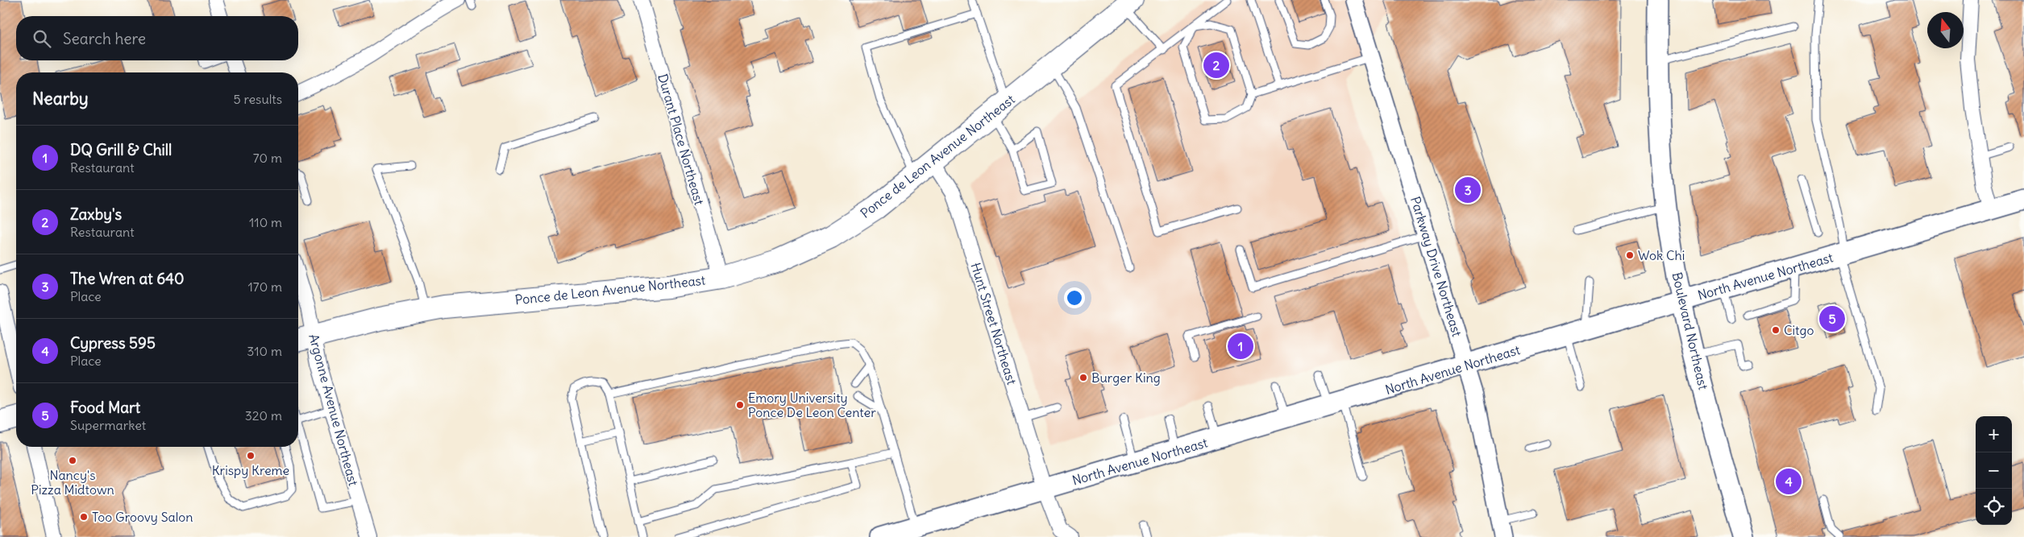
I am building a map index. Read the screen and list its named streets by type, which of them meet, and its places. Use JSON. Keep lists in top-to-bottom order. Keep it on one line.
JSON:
{"streets":{"highway":["Ponce de Leon Avenue Northeast"],"main road":["North Avenue Northeast","Boulevard Northeast"],"street":["Durant Place Northeast","Parkway Drive Northeast","Hunt Street Northeast","Argonne Avenue Northeast"]},"crossings":[["Durant Place Northeast","Ponce de Leon Avenue Northeast"],["Ponce de Leon Avenue Northeast","Hunt Street Northeast"],["Ponce de Leon Avenue Northeast","Argonne Avenue Northeast"],["Parkway Drive Northeast","North Avenue Northeast"],["North Avenue Northeast","Hunt Street Northeast"],["North Avenue Northeast","Boulevard Northeast"]],"places":["Wok Chi","Citgo","Burger King","Emory University Ponce De Leon Center","Krispy Kreme","Nancy's Pizza Midtown","Too Groovy Salon"],"north":"top","page":{"search":"Search here","pins":["2","3","5","1","4"],"heading":["Nearby","5 results"],"list":[{"mark":"1","name":"DQ Grill & Chill","note":"Restaurant","value":"70 m"},{"mark":"2","name":"Zaxby's","note":"Restaurant","value":"110 m"},{"mark":"3","name":"The Wren at 640","note":"Place","value":"170 m"},{"mark":"4","name":"Cypress 595","note":"Place","value":"310 m"},{"mark":"5","name":"Food Mart","note":"Supermarket","value":"320 m"}],"map_buttons":["+","−"]}}
